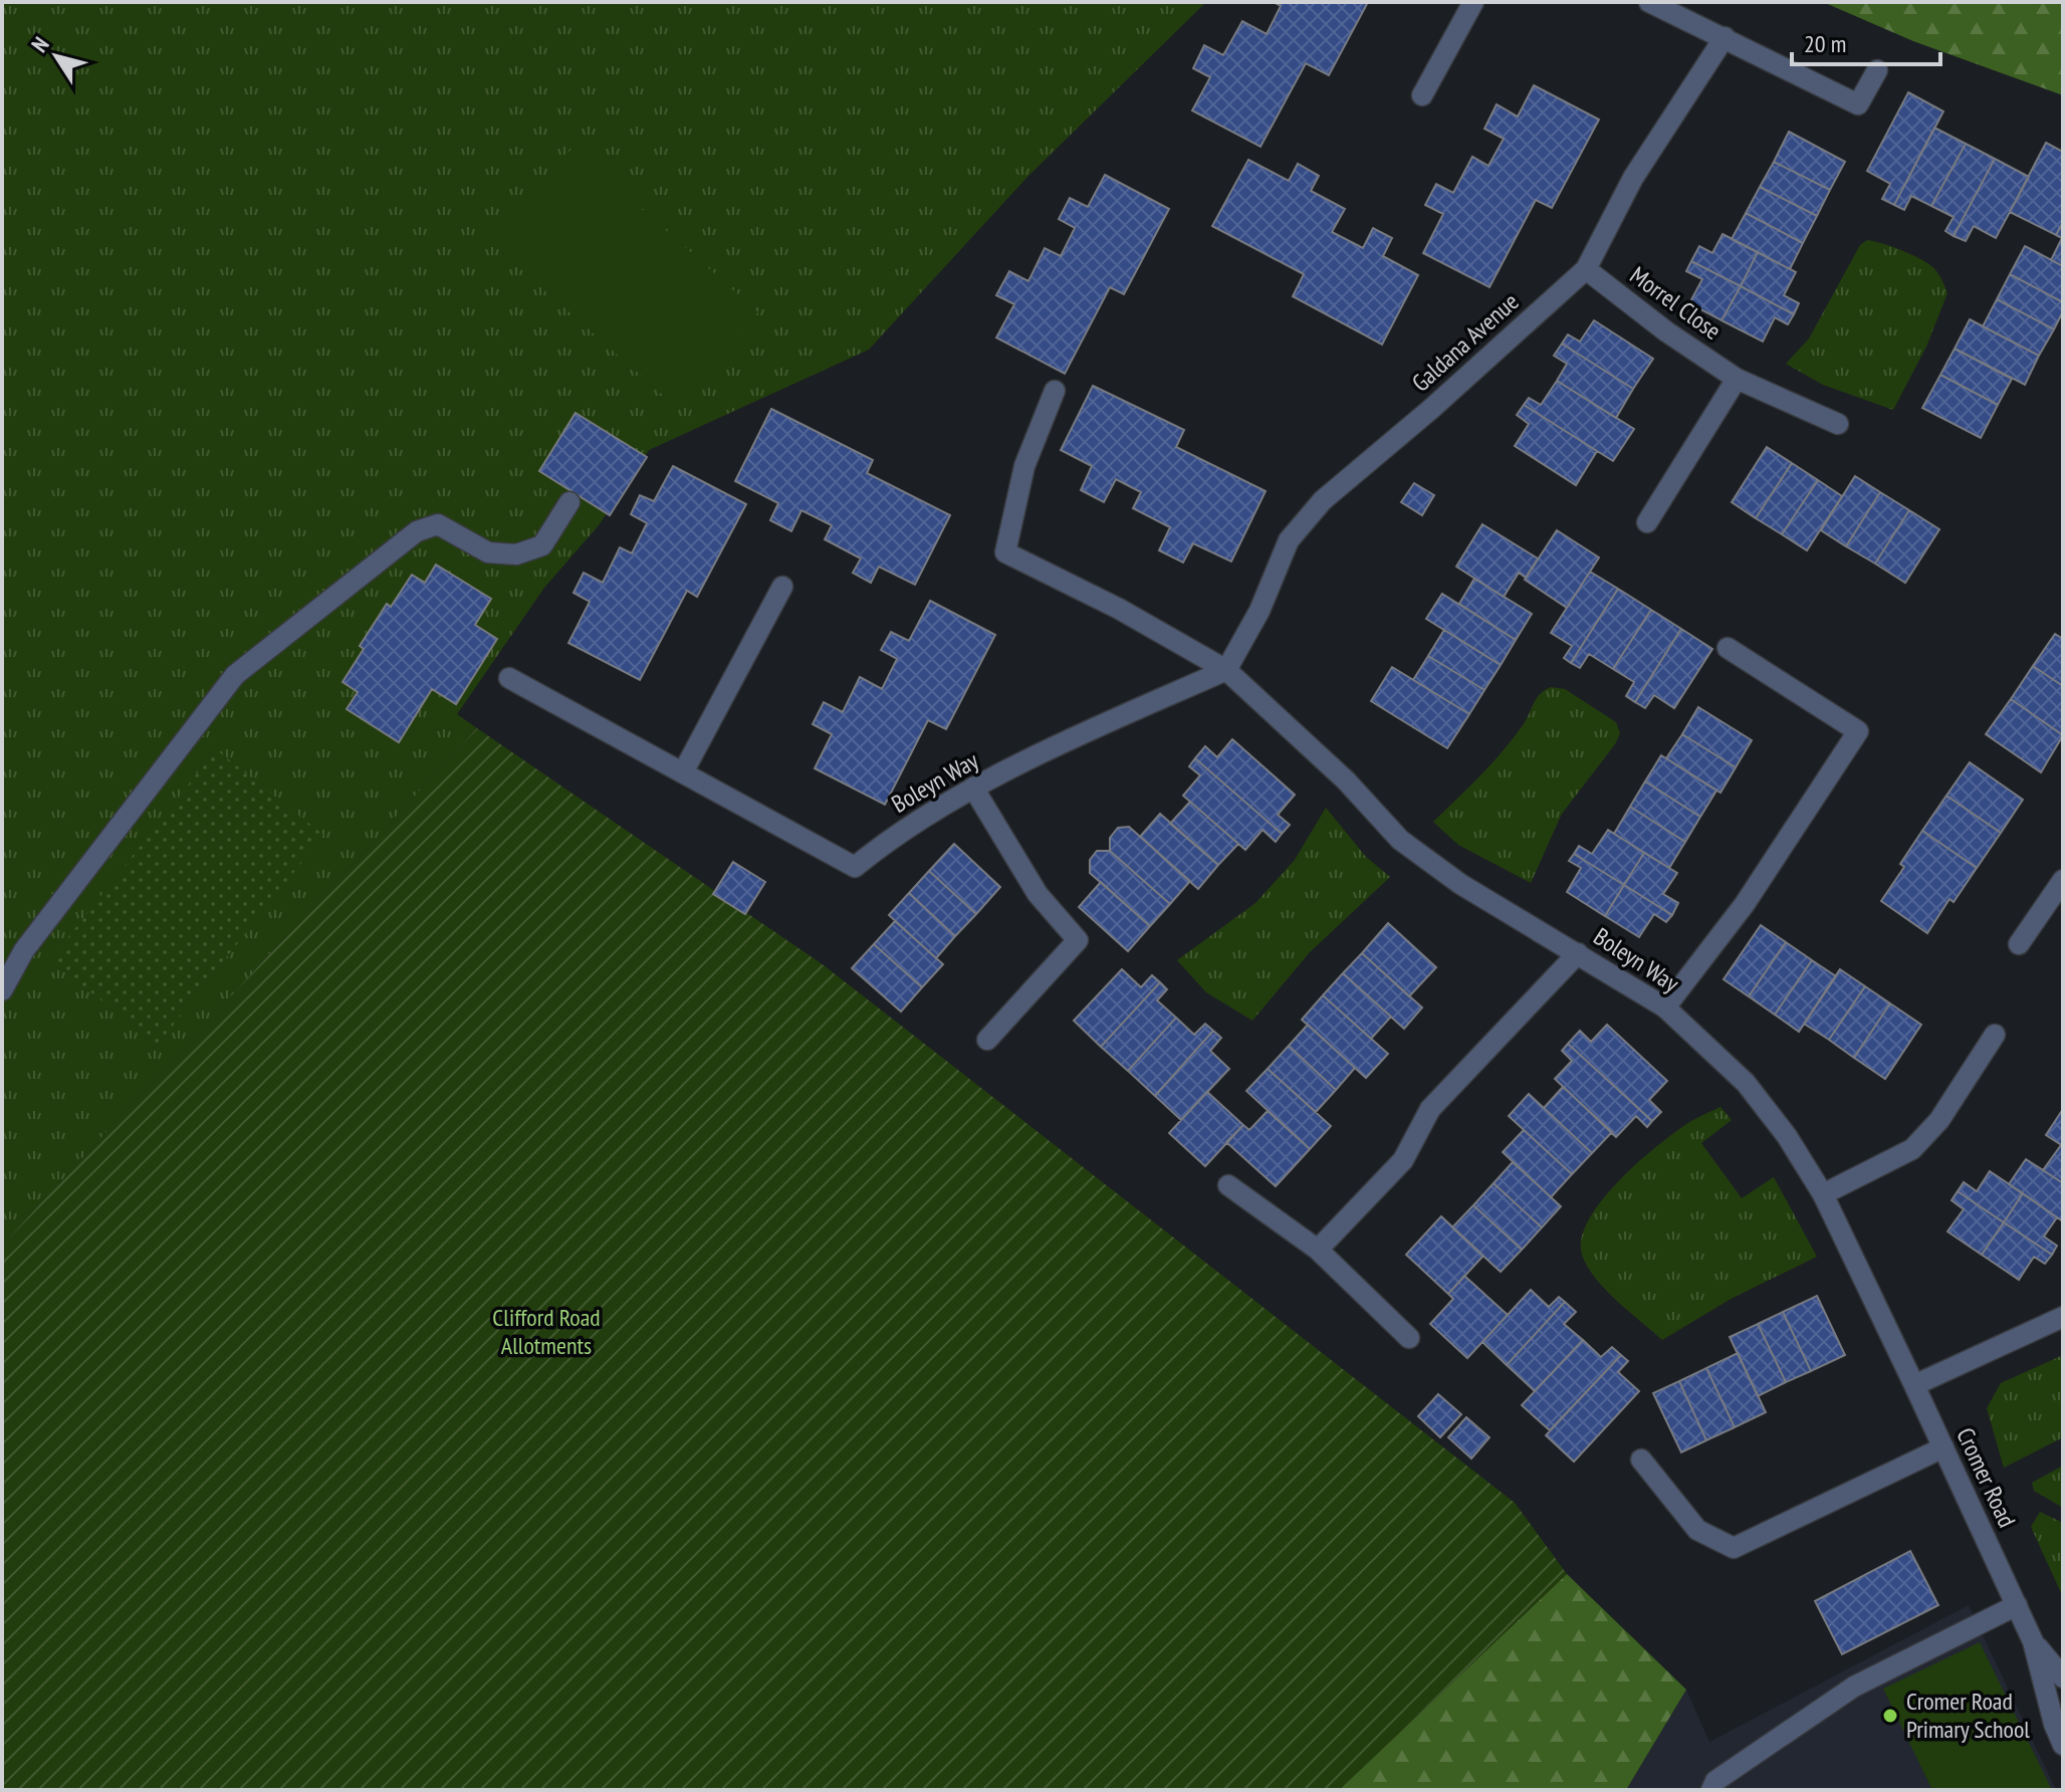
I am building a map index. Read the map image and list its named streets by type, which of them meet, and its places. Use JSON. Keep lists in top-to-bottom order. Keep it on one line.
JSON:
{"streets":{"street":["Morrel Close","Galdana Avenue","Boleyn Way","Cromer Road"]},"crossings":[["Morrel Close","Galdana Avenue"],["Galdana Avenue","Boleyn Way"],["Boleyn Way","Cromer Road"]],"parks":["Clifford Road Allotments"],"places":["Cromer Road Primary School"],"scale_bar":"20 m","north":"top left"}
